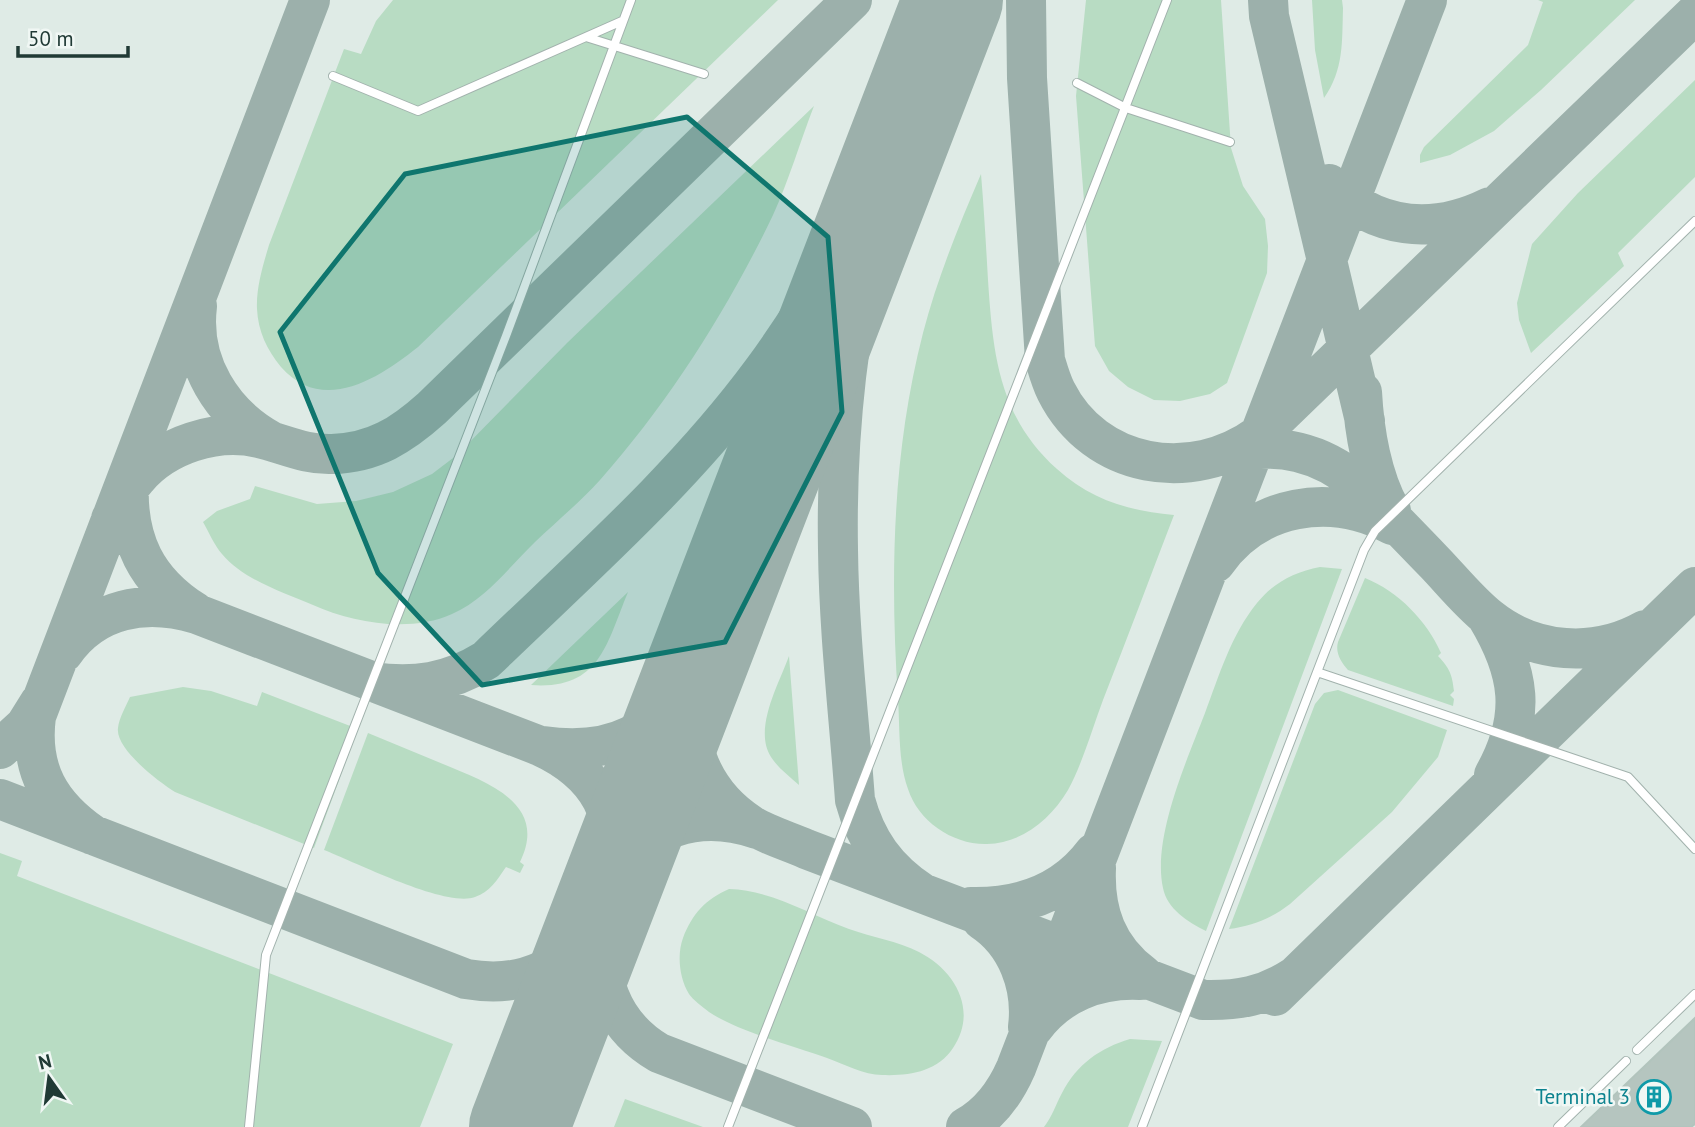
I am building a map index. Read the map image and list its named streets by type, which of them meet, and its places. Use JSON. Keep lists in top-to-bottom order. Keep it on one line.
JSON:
{"places":{"building":["Terminal 3"]},"scale_bar":"50 m","north":"top"}
